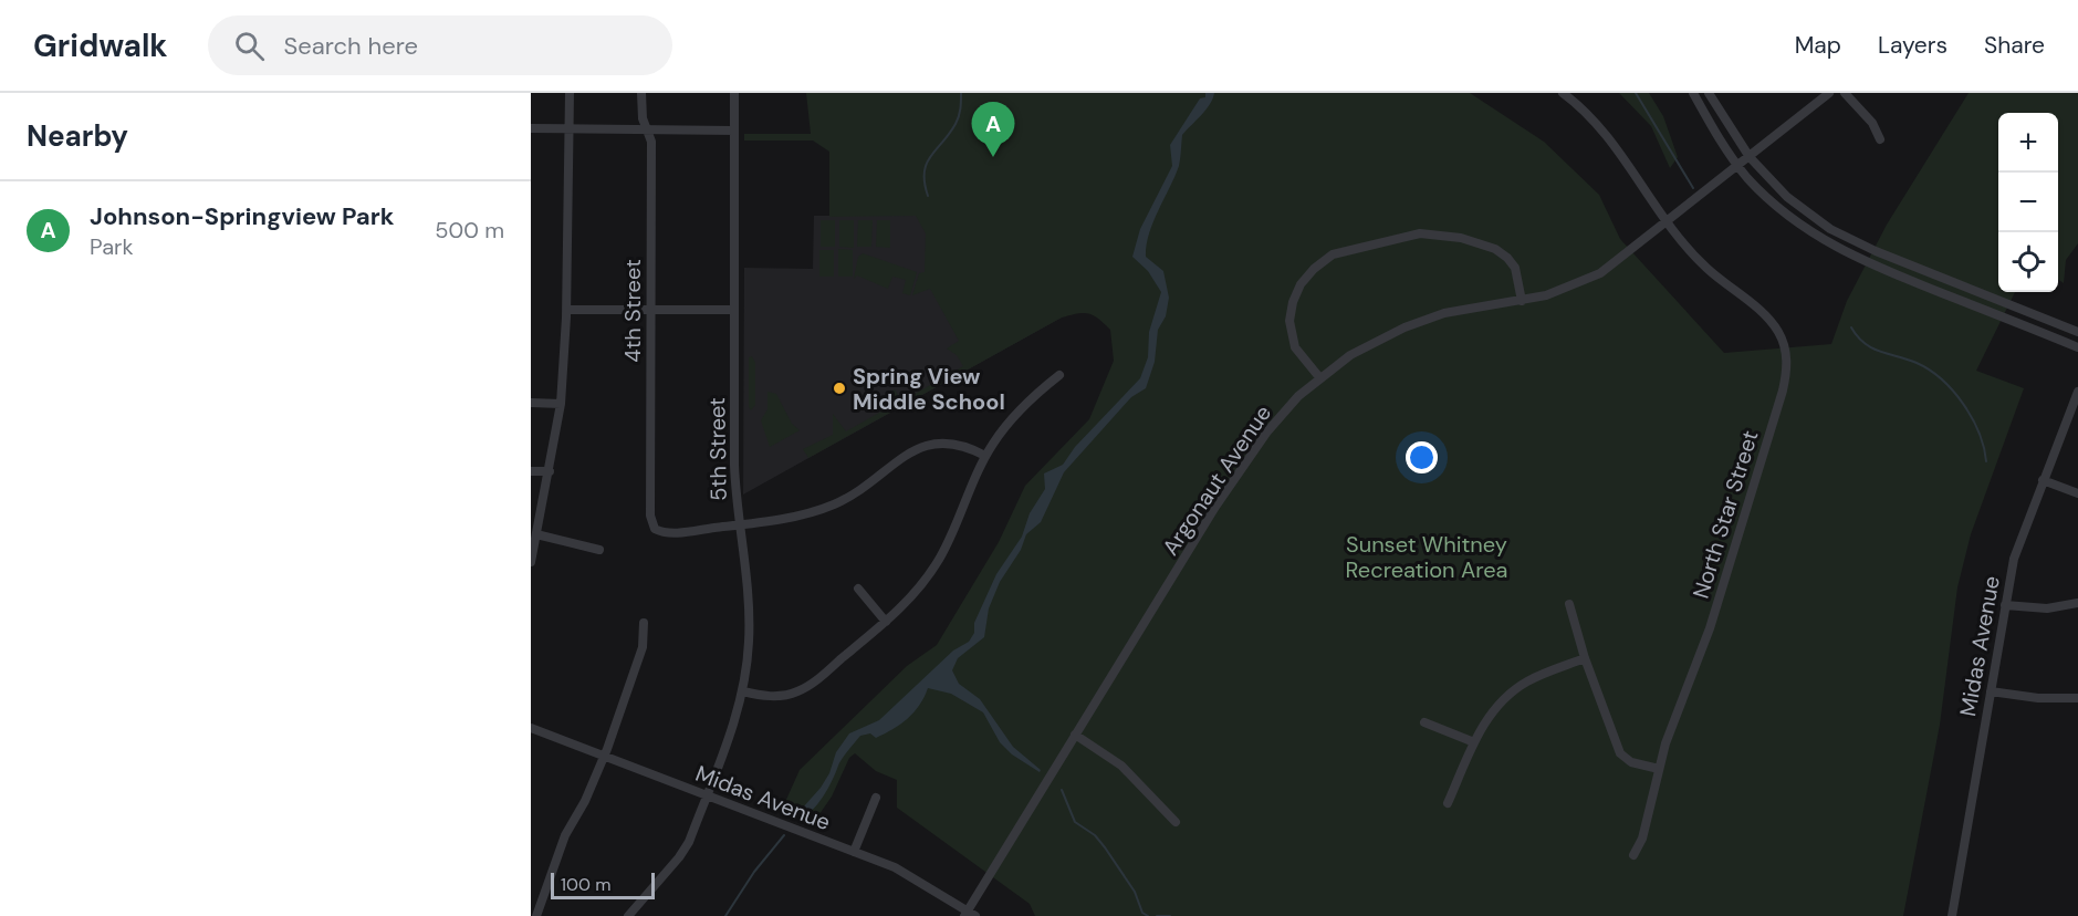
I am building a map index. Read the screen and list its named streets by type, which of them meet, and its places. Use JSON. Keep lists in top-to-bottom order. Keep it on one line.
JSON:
{"streets":{"street":["4th Street","5th Street","Argonaut Avenue","North Star Street","Midas Avenue"]},"crossings":[["4th Street","5th Street"],["5th Street","Midas Avenue"],["Argonaut Avenue","North Star Street"],["Argonaut Avenue","Midas Avenue"]],"parks":["Sunset Whitney Recreation Area"],"places":["Spring View Middle School"],"scale_bar":"100 m","page":{"header":"Gridwalk","search":"Search here","nav":["Map","Layers","Share"],"heading":"Nearby","pins":"A","map_buttons":["+","−"],"list":[{"mark":"A","name":"Johnson-Springview Park","note":"Park","value":"500 m"}],"scale":"100 m"}}
